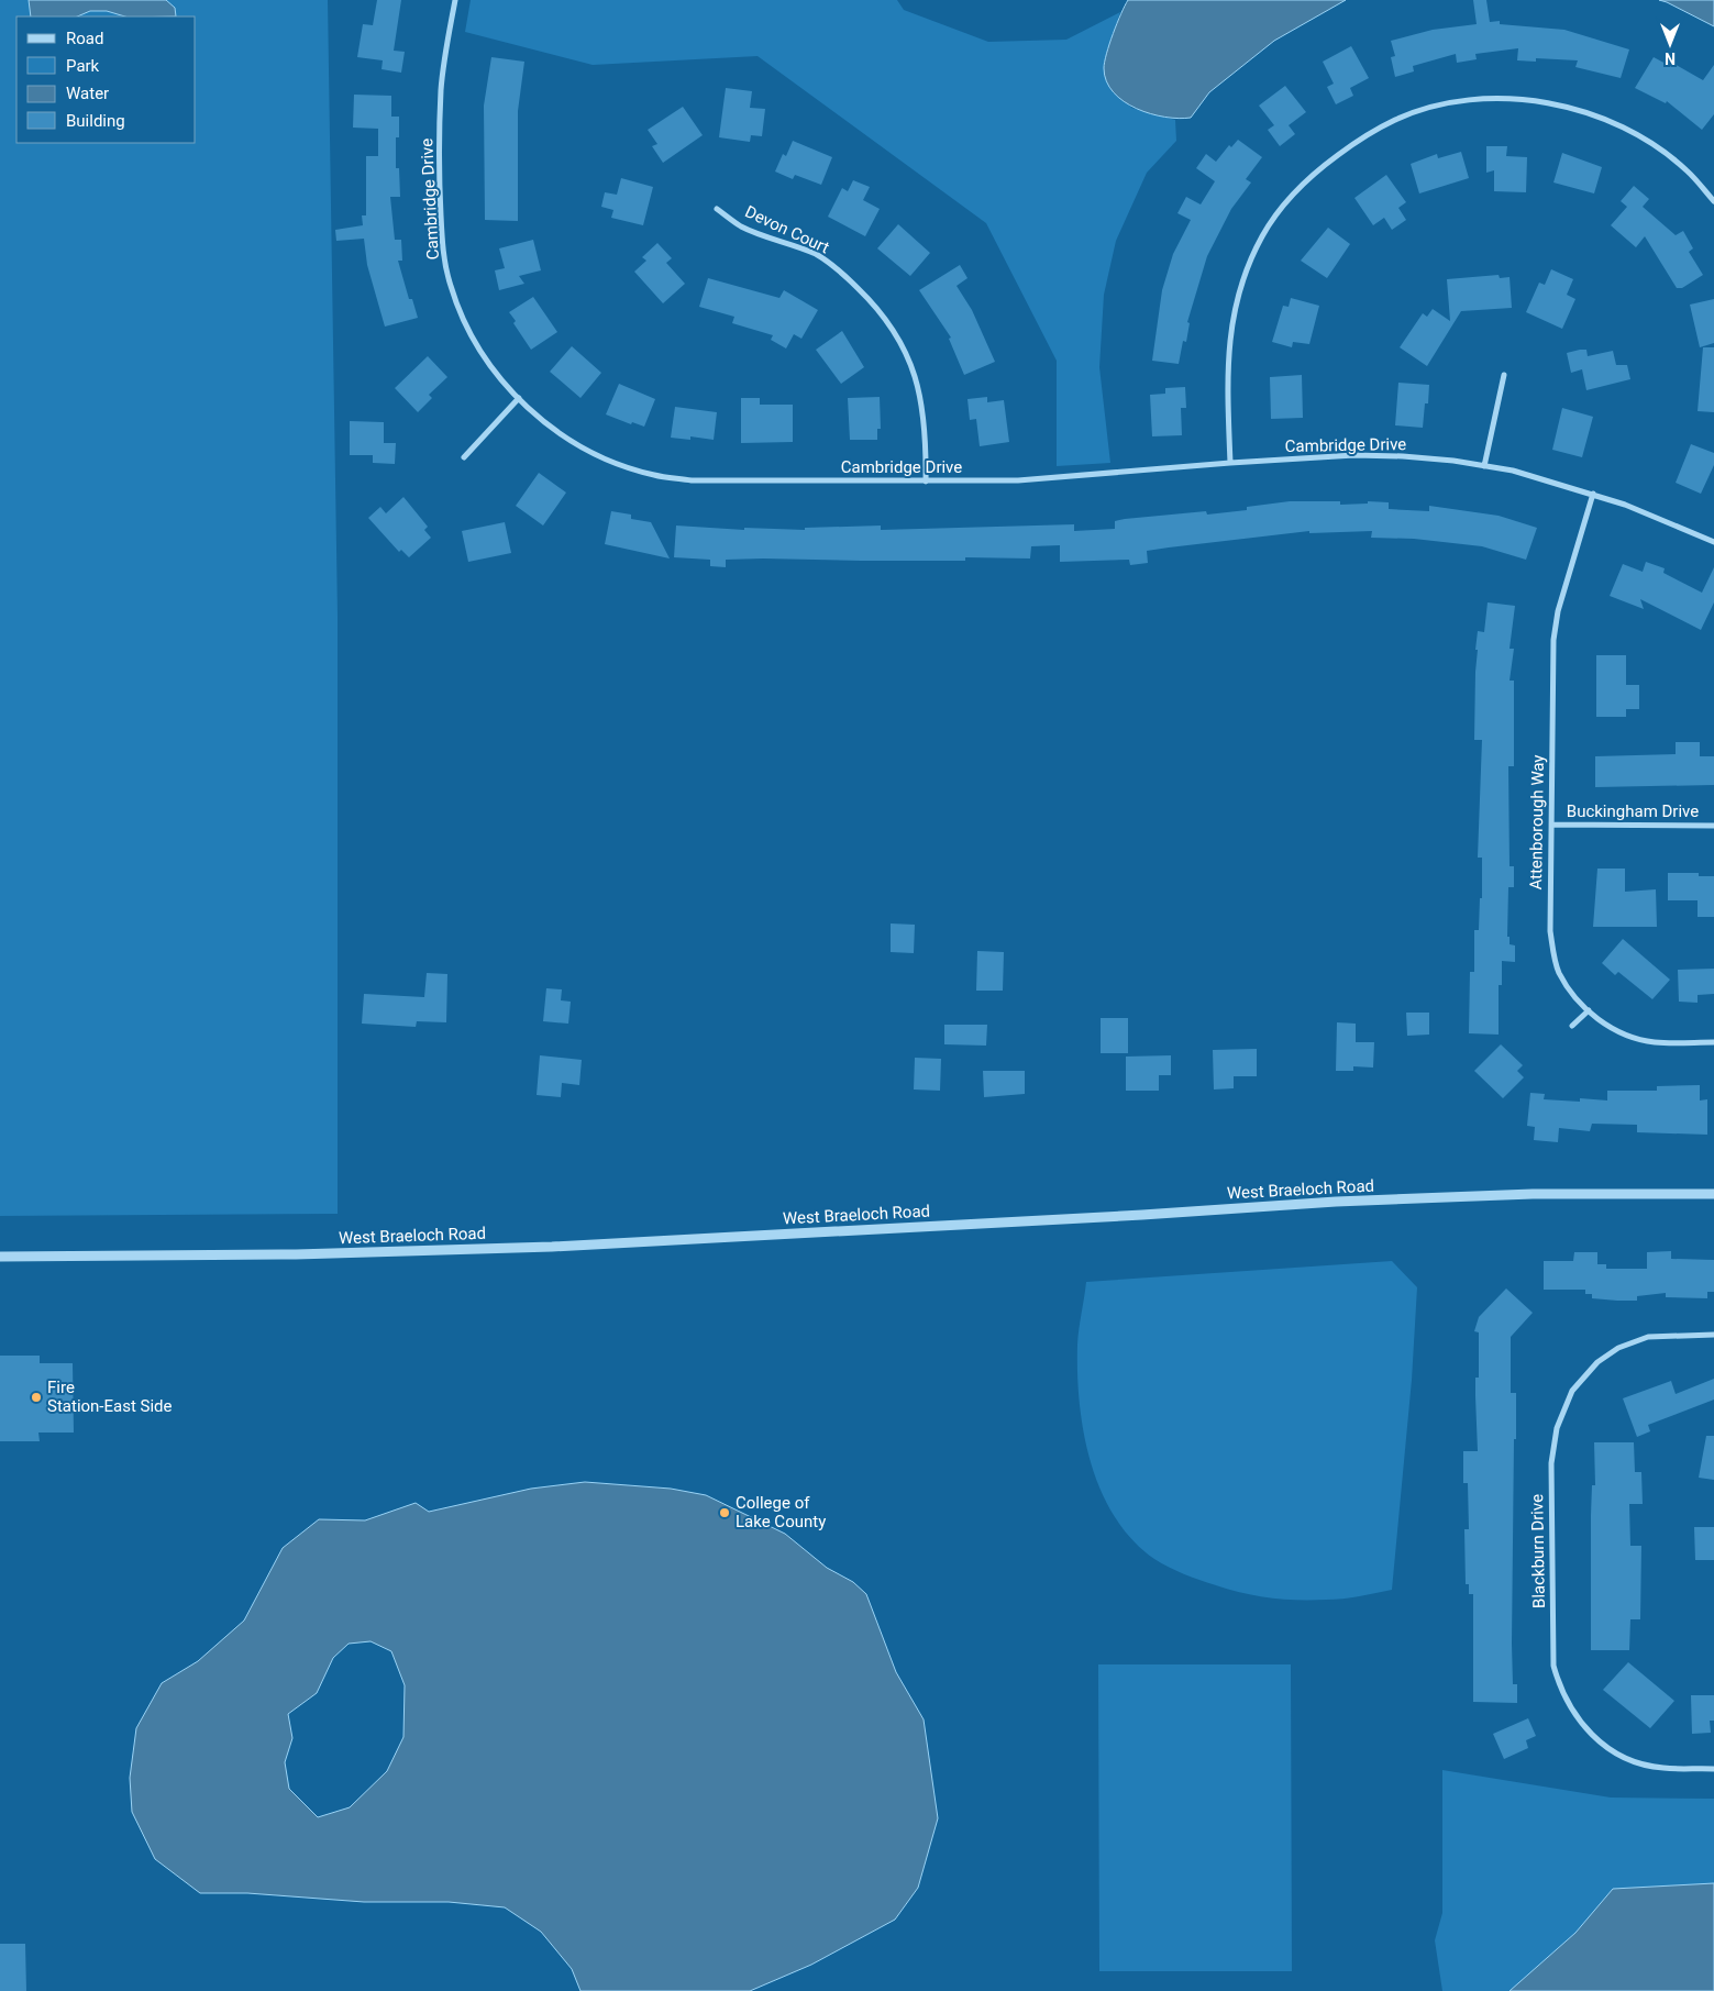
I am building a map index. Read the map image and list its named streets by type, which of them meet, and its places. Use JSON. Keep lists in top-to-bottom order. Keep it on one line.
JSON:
{"streets":{"street":["Cambridge Drive","Devon Court","Buckingham Drive","Attenborough Way","West Braeloch Road","Blackburn Drive"]},"crossings":[["Cambridge Drive","Devon Court"],["Cambridge Drive","Attenborough Way"],["Buckingham Drive","Attenborough Way"]],"places":["Fire Station-East Side","College of Lake County"],"legend":["Road","Park","Water","Building"],"north":"bottom"}
